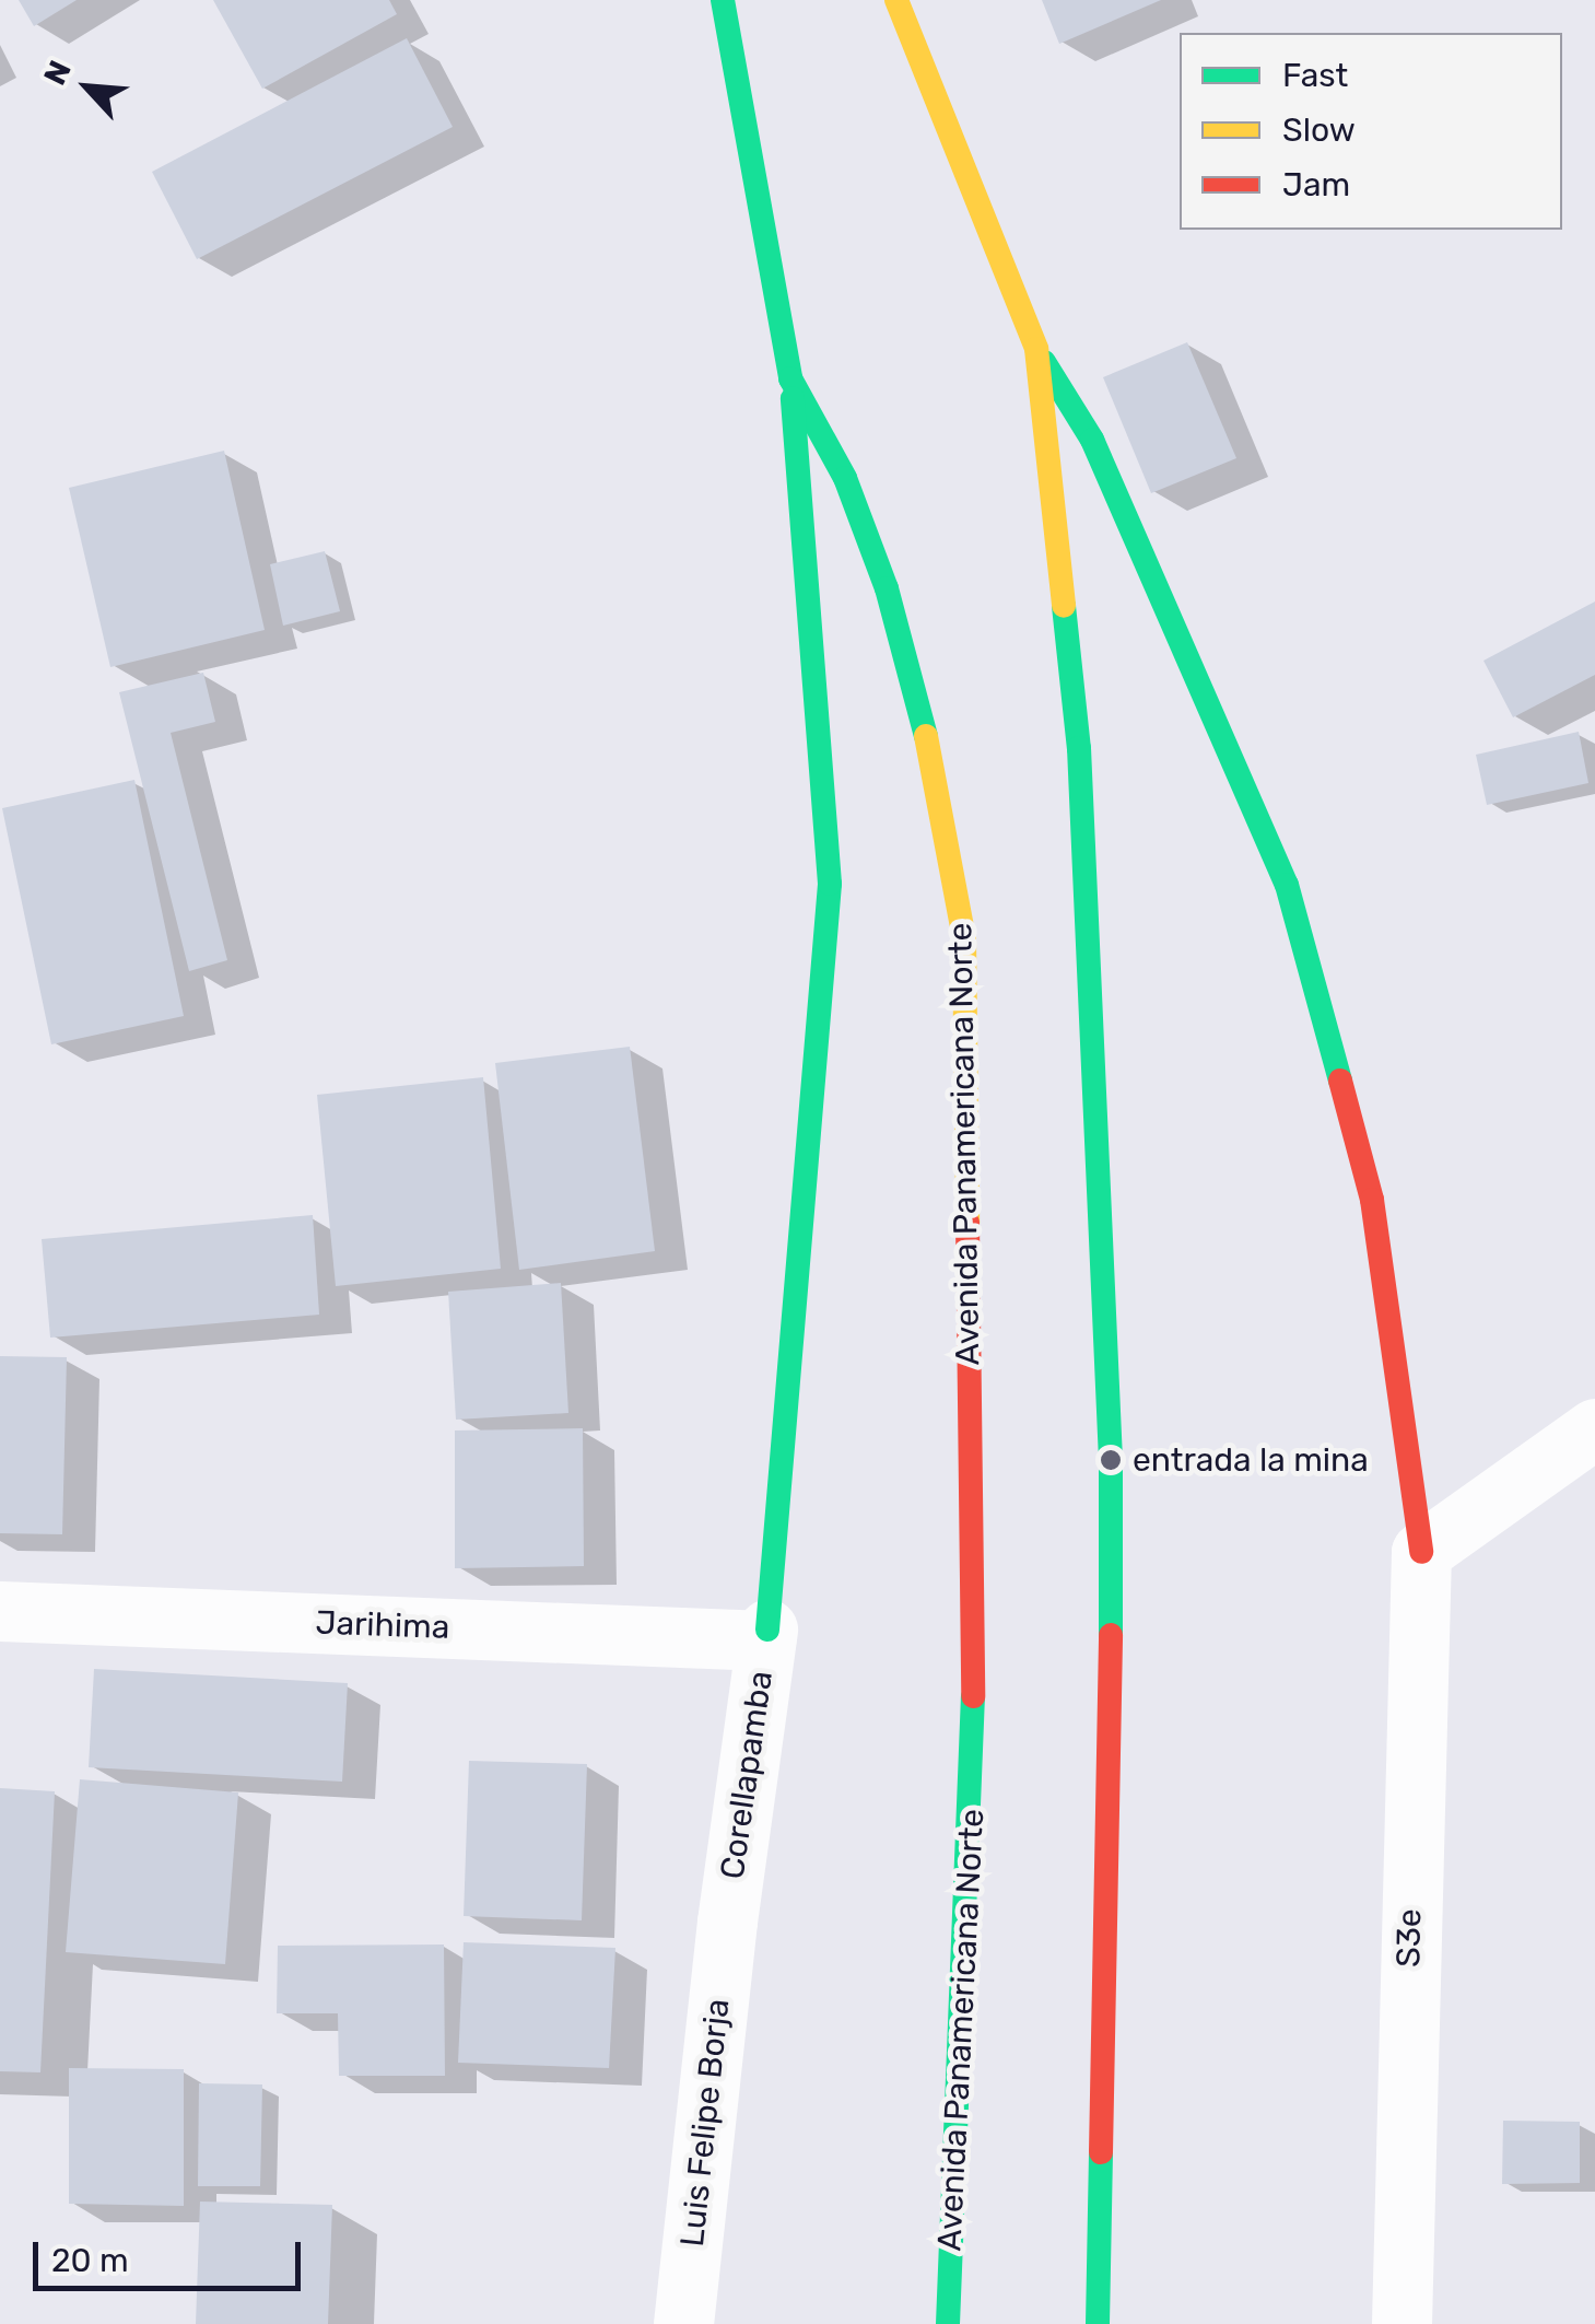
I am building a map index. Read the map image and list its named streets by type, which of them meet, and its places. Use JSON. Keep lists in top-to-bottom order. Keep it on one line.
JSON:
{"streets":{"highway":["Avenida Panamericana Norte"],"street":["Jarihima","Corellapamba","S3e","Luis Felipe Borja"]},"crossings":[["Jarihima","Corellapamba"],["Corellapamba","Luis Felipe Borja"]],"places":["entrada la mina"],"legend":["Fast","Slow","Jam"],"scale_bar":"20 m","north":"top left"}
